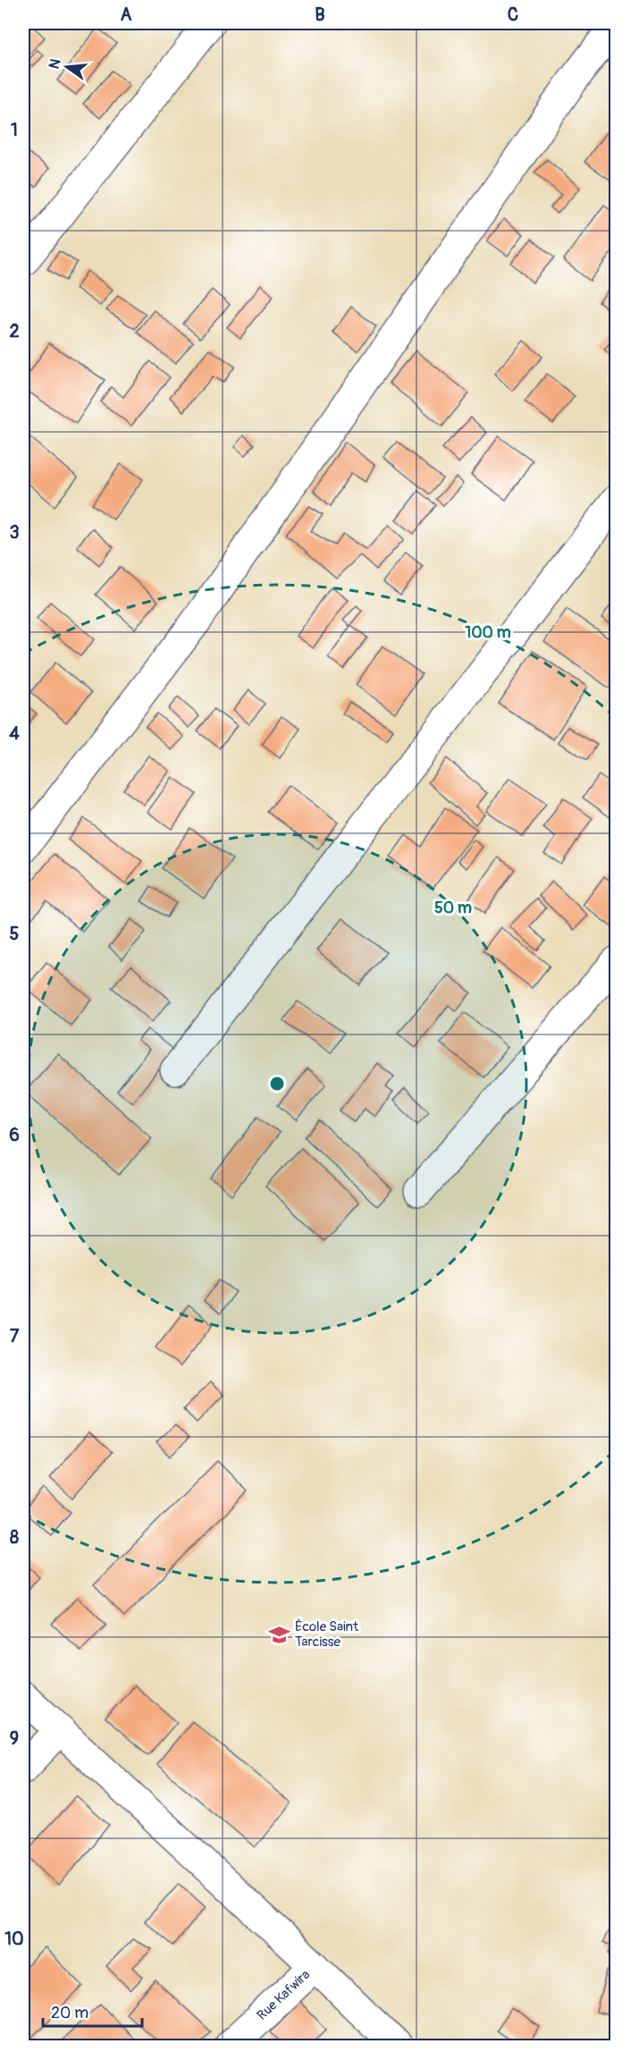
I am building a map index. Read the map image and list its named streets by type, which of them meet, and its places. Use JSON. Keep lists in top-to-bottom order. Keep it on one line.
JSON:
{"streets":{"street":["Rue Kafwira"]},"places":{"school or university":["École Saint Tarcisse"]},"scale_bar":"20 m","north":"left","grid":{"columns":["A","B","C"],"rows":["1","2","3","4","5","6","7","8","9","10"]},"rings":["100 m","50 m"]}
